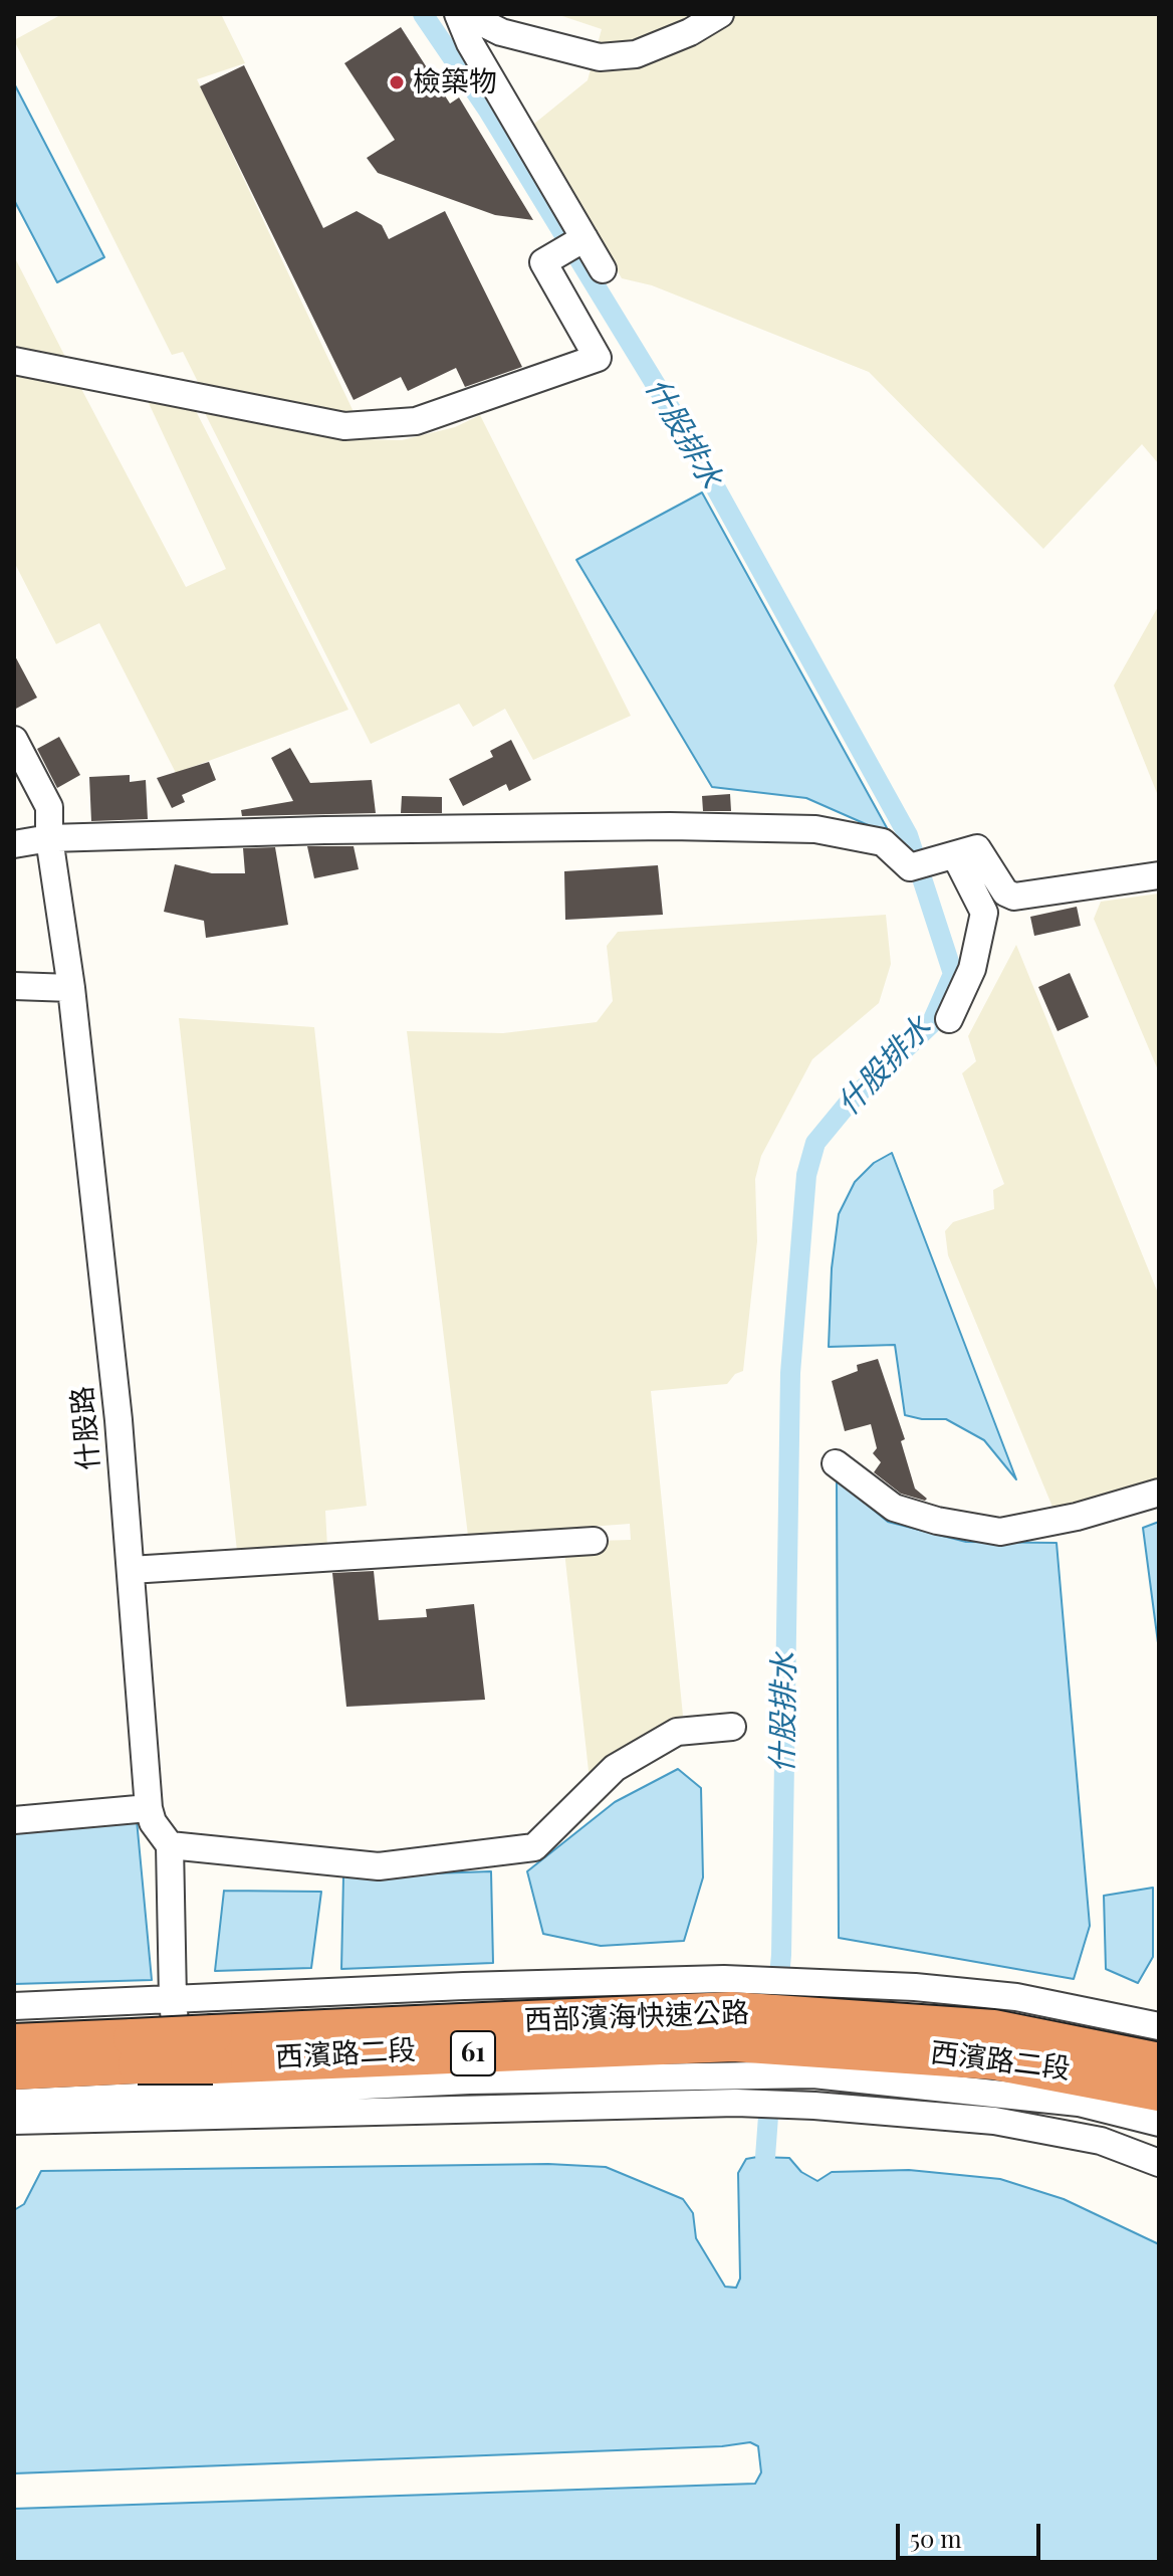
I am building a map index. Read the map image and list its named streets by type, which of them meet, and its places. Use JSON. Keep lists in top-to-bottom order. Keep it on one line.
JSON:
{"streets":{"highway":["西部濱海快速公路","61"],"street":["什股路","西濱路二段"]},"crossings":[["什股路","西濱路二段"],["西部濱海快速公路","西濱路二段"]],"water":["什股排水"],"places":["檢築物"],"scale_bar":"50 m"}
